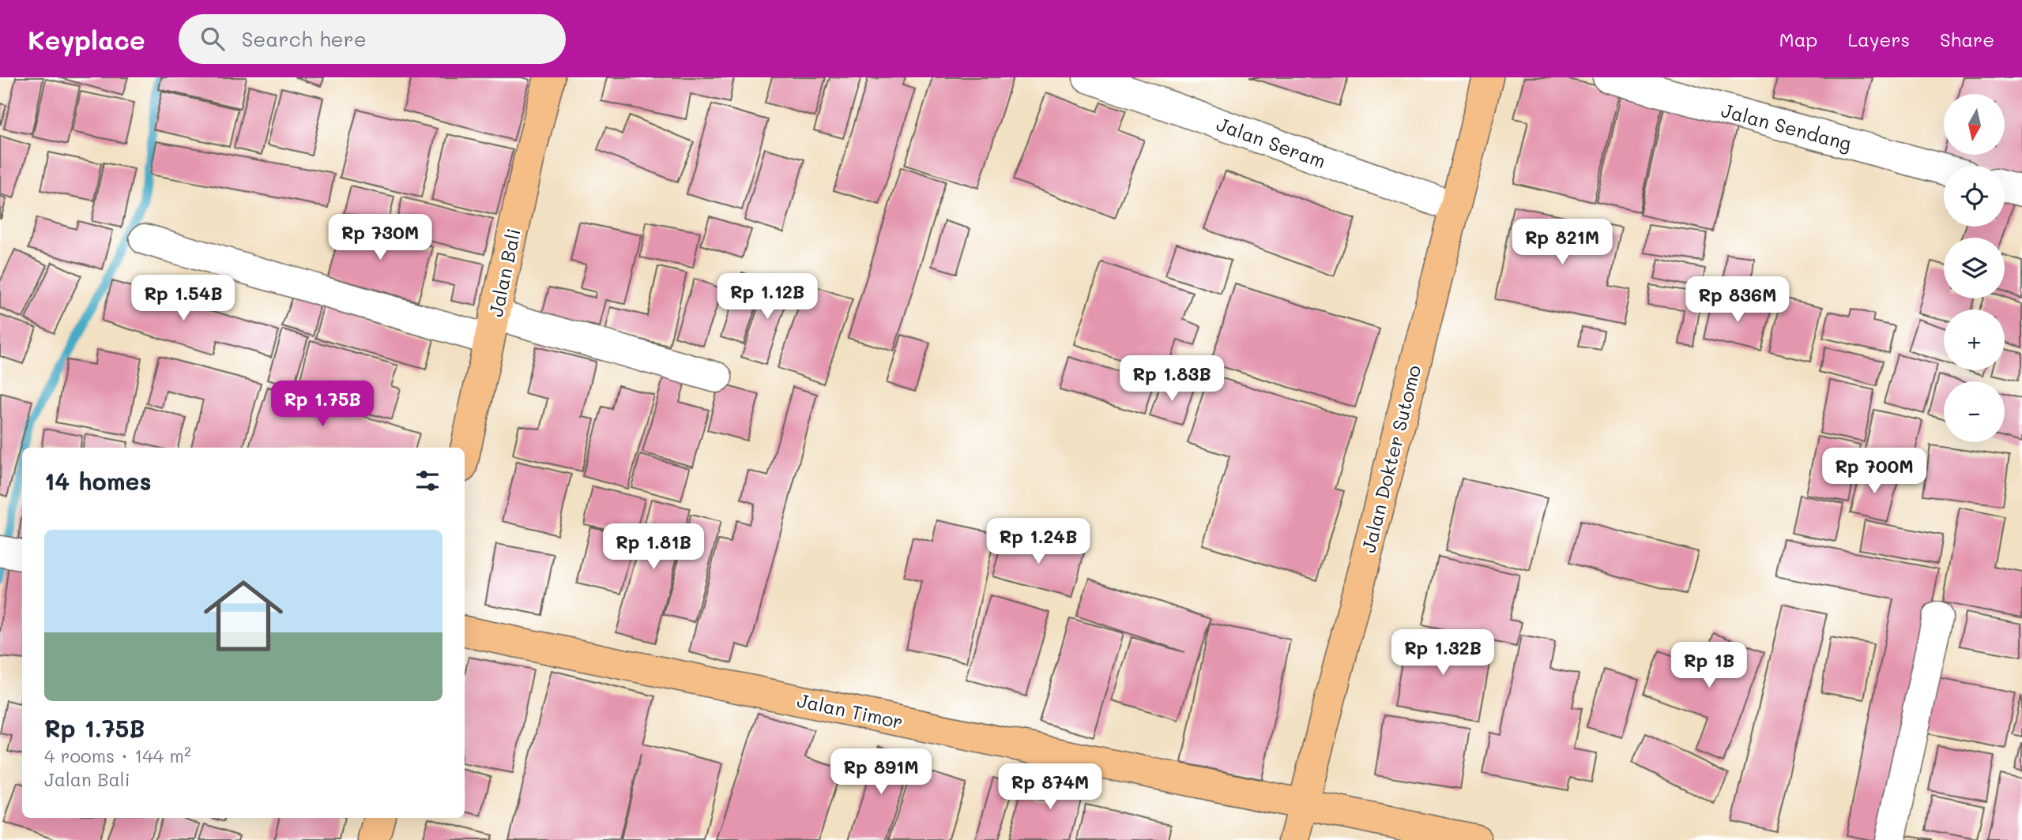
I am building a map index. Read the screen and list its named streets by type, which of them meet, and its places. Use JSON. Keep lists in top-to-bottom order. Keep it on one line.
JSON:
{"streets":{"main road":["Jalan Bali","Jalan Dokter Sutomo","Jalan Timor"],"street":["Jalan Sendang","Jalan Seram"]},"crossings":[["Jalan Seram","Jalan Dokter Sutomo"],["Jalan Dokter Sutomo","Jalan Timor"]],"north":"bottom","page":{"header":"Keyplace","search":"Search here","nav":["Map","Layers","Share"],"map_buttons":["+","−"],"price":["Rp 730M","Rp 821M","Rp 1.12B","Rp 1.54B","Rp 836M","Rp 1.83B","Rp 1.75B","Rp 700M","Rp 1.24B","Rp 1.81B","Rp 1.32B","Rp 1B","Rp 891M","Rp 874M"],"heading":"14 homes","list":[{"name":"Rp 1.75B","note":"4 rooms · 144 m² · Jalan Bali"}]}}
